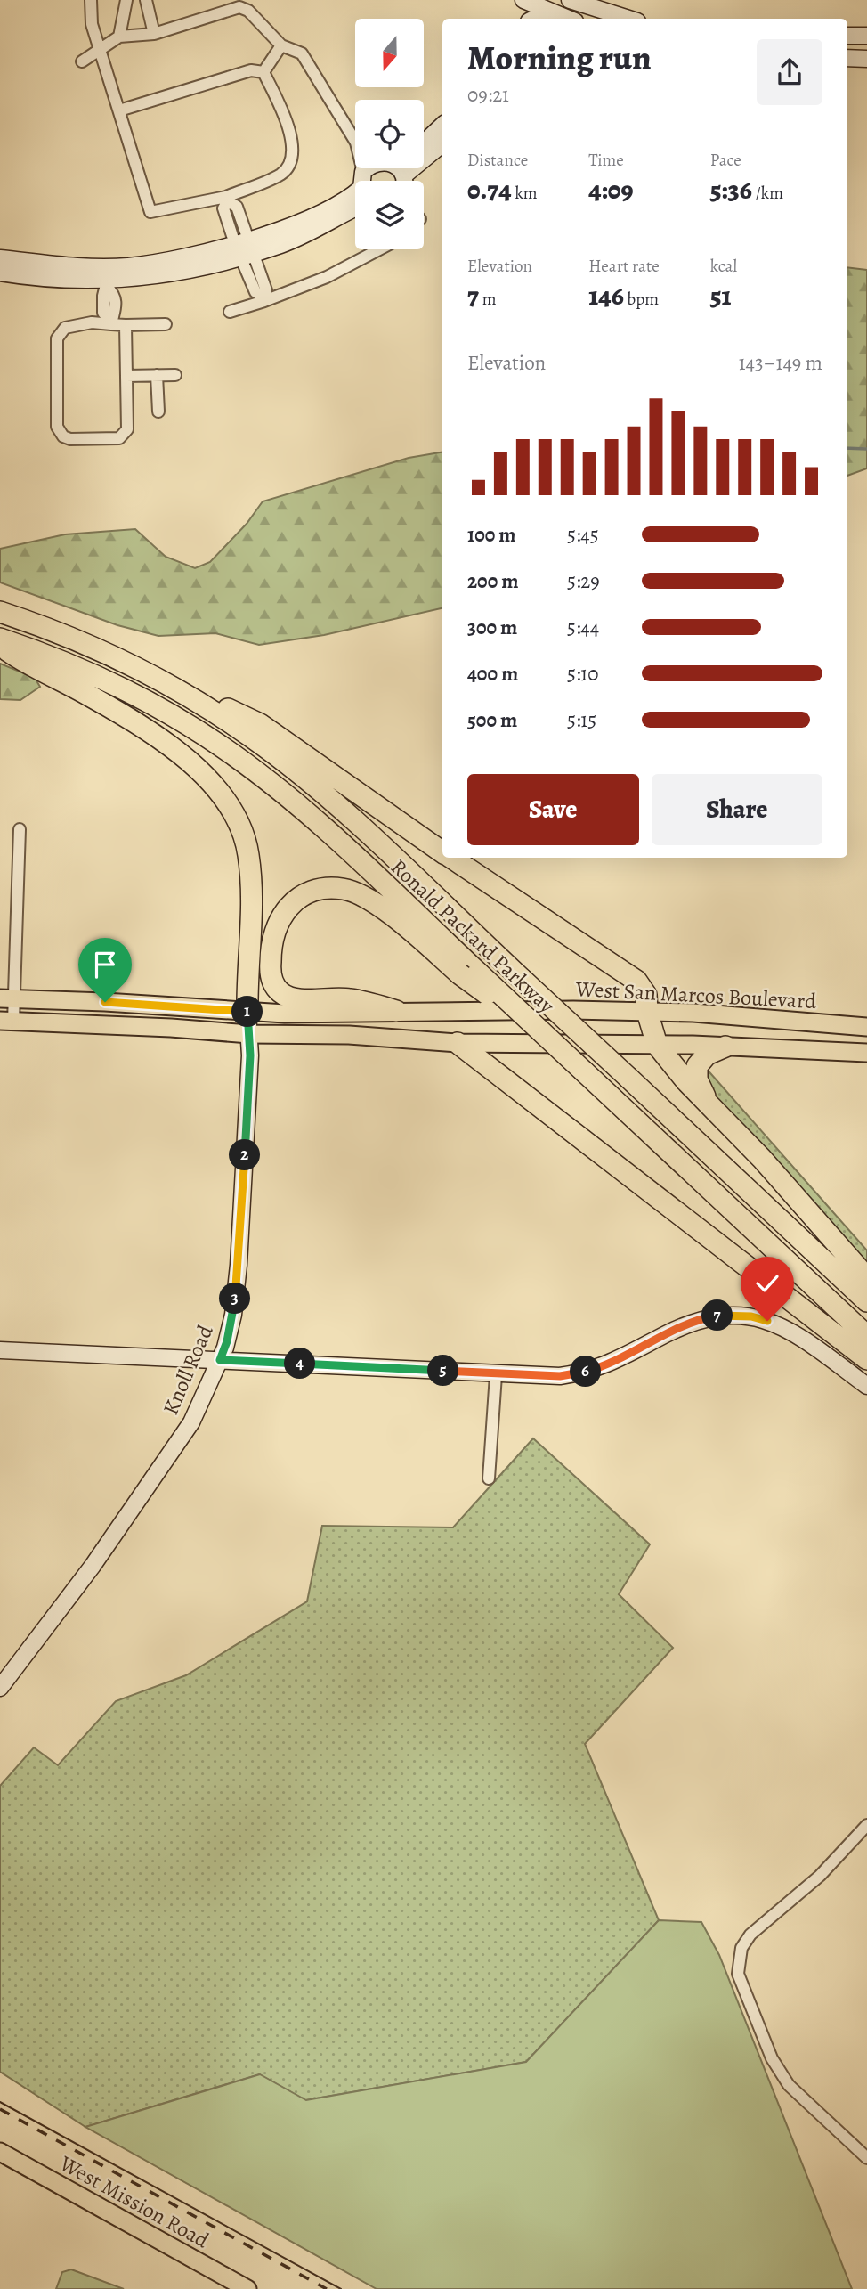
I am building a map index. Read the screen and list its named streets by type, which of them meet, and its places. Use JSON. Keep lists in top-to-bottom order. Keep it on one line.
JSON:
{"streets":{"highway":["Ronald Packard Parkway"],"main road":["West San Marcos Boulevard","West Mission Road"],"street":["Knoll Road"]},"crossings":[["West San Marcos Boulevard","Knoll Road"]],"north":"bottom","page":{"heading":["Morning run","09:21"],"stats":[["Distance","0.74 km"],["Time","4:09"],["Pace","5:36 /km"],["Elevation","7 m"],["Heart rate","146 bpm"],["kcal","51"]],"chart":["Elevation","143–149 m"],"list":[{"name":"100 m","note":"5:45"},{"name":"200 m","note":"5:29"},{"name":"300 m","note":"5:44"},{"name":"400 m","note":"5:10"},{"name":"500 m","note":"5:15"}],"buttons":["Save","Share"],"pins":["1","2","3","7","4","5","6"]}}
